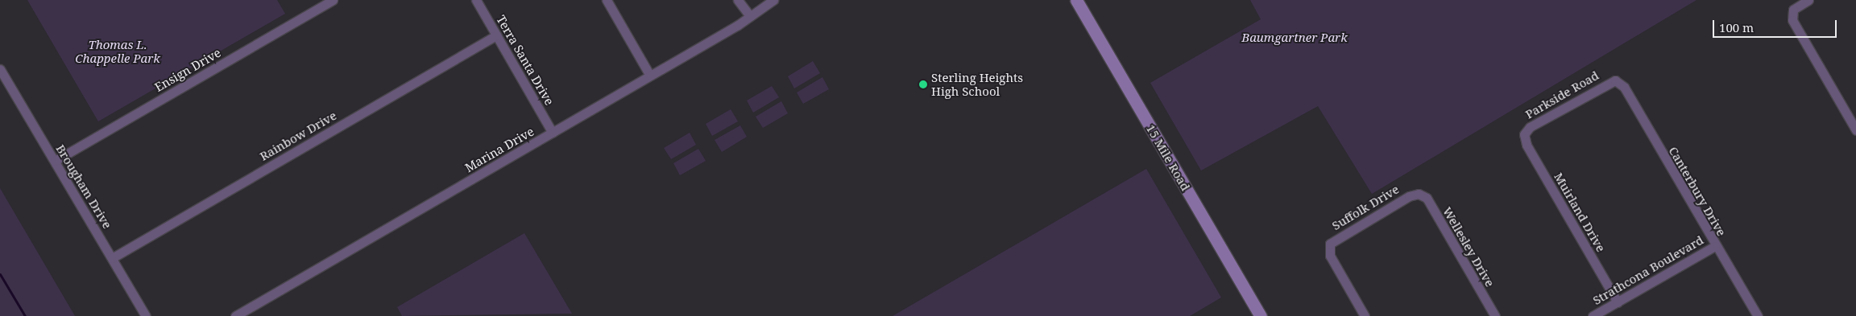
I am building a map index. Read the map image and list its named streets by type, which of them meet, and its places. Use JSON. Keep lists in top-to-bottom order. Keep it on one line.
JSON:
{"streets":{"main road":["15 Mile Road"],"street":["Terra Santa Drive","Ensign Drive","Parkside Road","Rainbow Drive","Marina Drive","Brougham Drive","Canterbury Drive","Suffolk Drive","Muirland Drive","Wellesley Drive","Strathcona Boulevard"]},"crossings":[["Terra Santa Drive","Rainbow Drive"],["Terra Santa Drive","Marina Drive"],["Ensign Drive","Brougham Drive"],["Parkside Road","Canterbury Drive"],["Parkside Road","Muirland Drive"],["Rainbow Drive","Brougham Drive"],["Canterbury Drive","Strathcona Boulevard"],["Suffolk Drive","Wellesley Drive"],["Muirland Drive","Strathcona Boulevard"]],"parks":["Baumgartner Park","Thomas L. Chappelle Park"],"places":["Sterling Heights High School"],"scale_bar":"100 m"}
